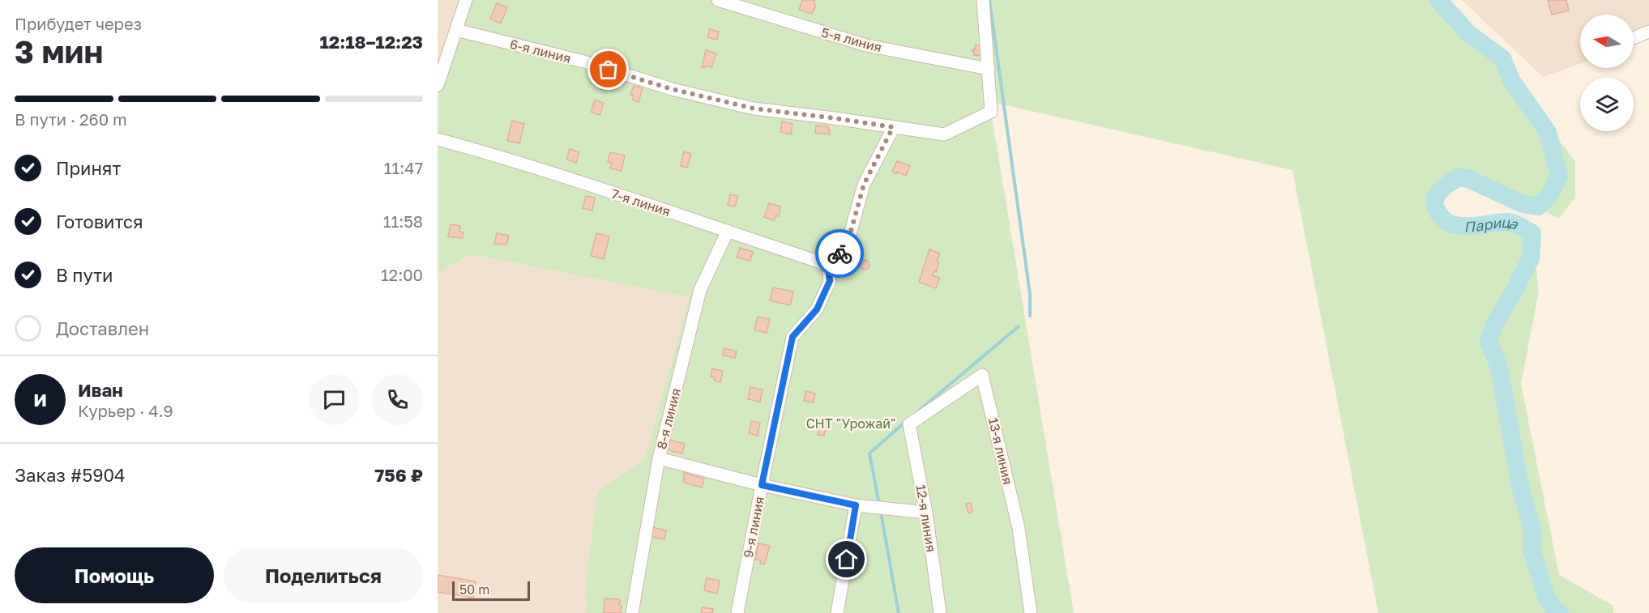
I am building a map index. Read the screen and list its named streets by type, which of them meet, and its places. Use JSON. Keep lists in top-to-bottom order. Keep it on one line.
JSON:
{"streets":{"street":["5-я линия","6-я линия","7-я линия","8-я линия","13-я линия","12-я линия","9-я линия"]},"crossings":[["5-я линия","6-я линия"],["7-я линия","8-я линия"],["7-я линия","9-я линия"],["13-я линия","12-я линия"]],"water":["Парица"],"parks":["СНТ \"Урожай\""],"scale_bar":"50 m","north":"left","page":{"heading":["3 мин","Прибудет через","12:18–12:23"],"panel":["Иван","Курьер · 4.9","Заказ #5904","756 ₽"],"bar":"В пути · 260 m","list":[["Принят","11:47"],["Готовится","11:58"],["В пути","12:00"],"Доставлен"],"round":"И","buttons":["Помощь","Поделиться"],"scale":"50 m"}}
